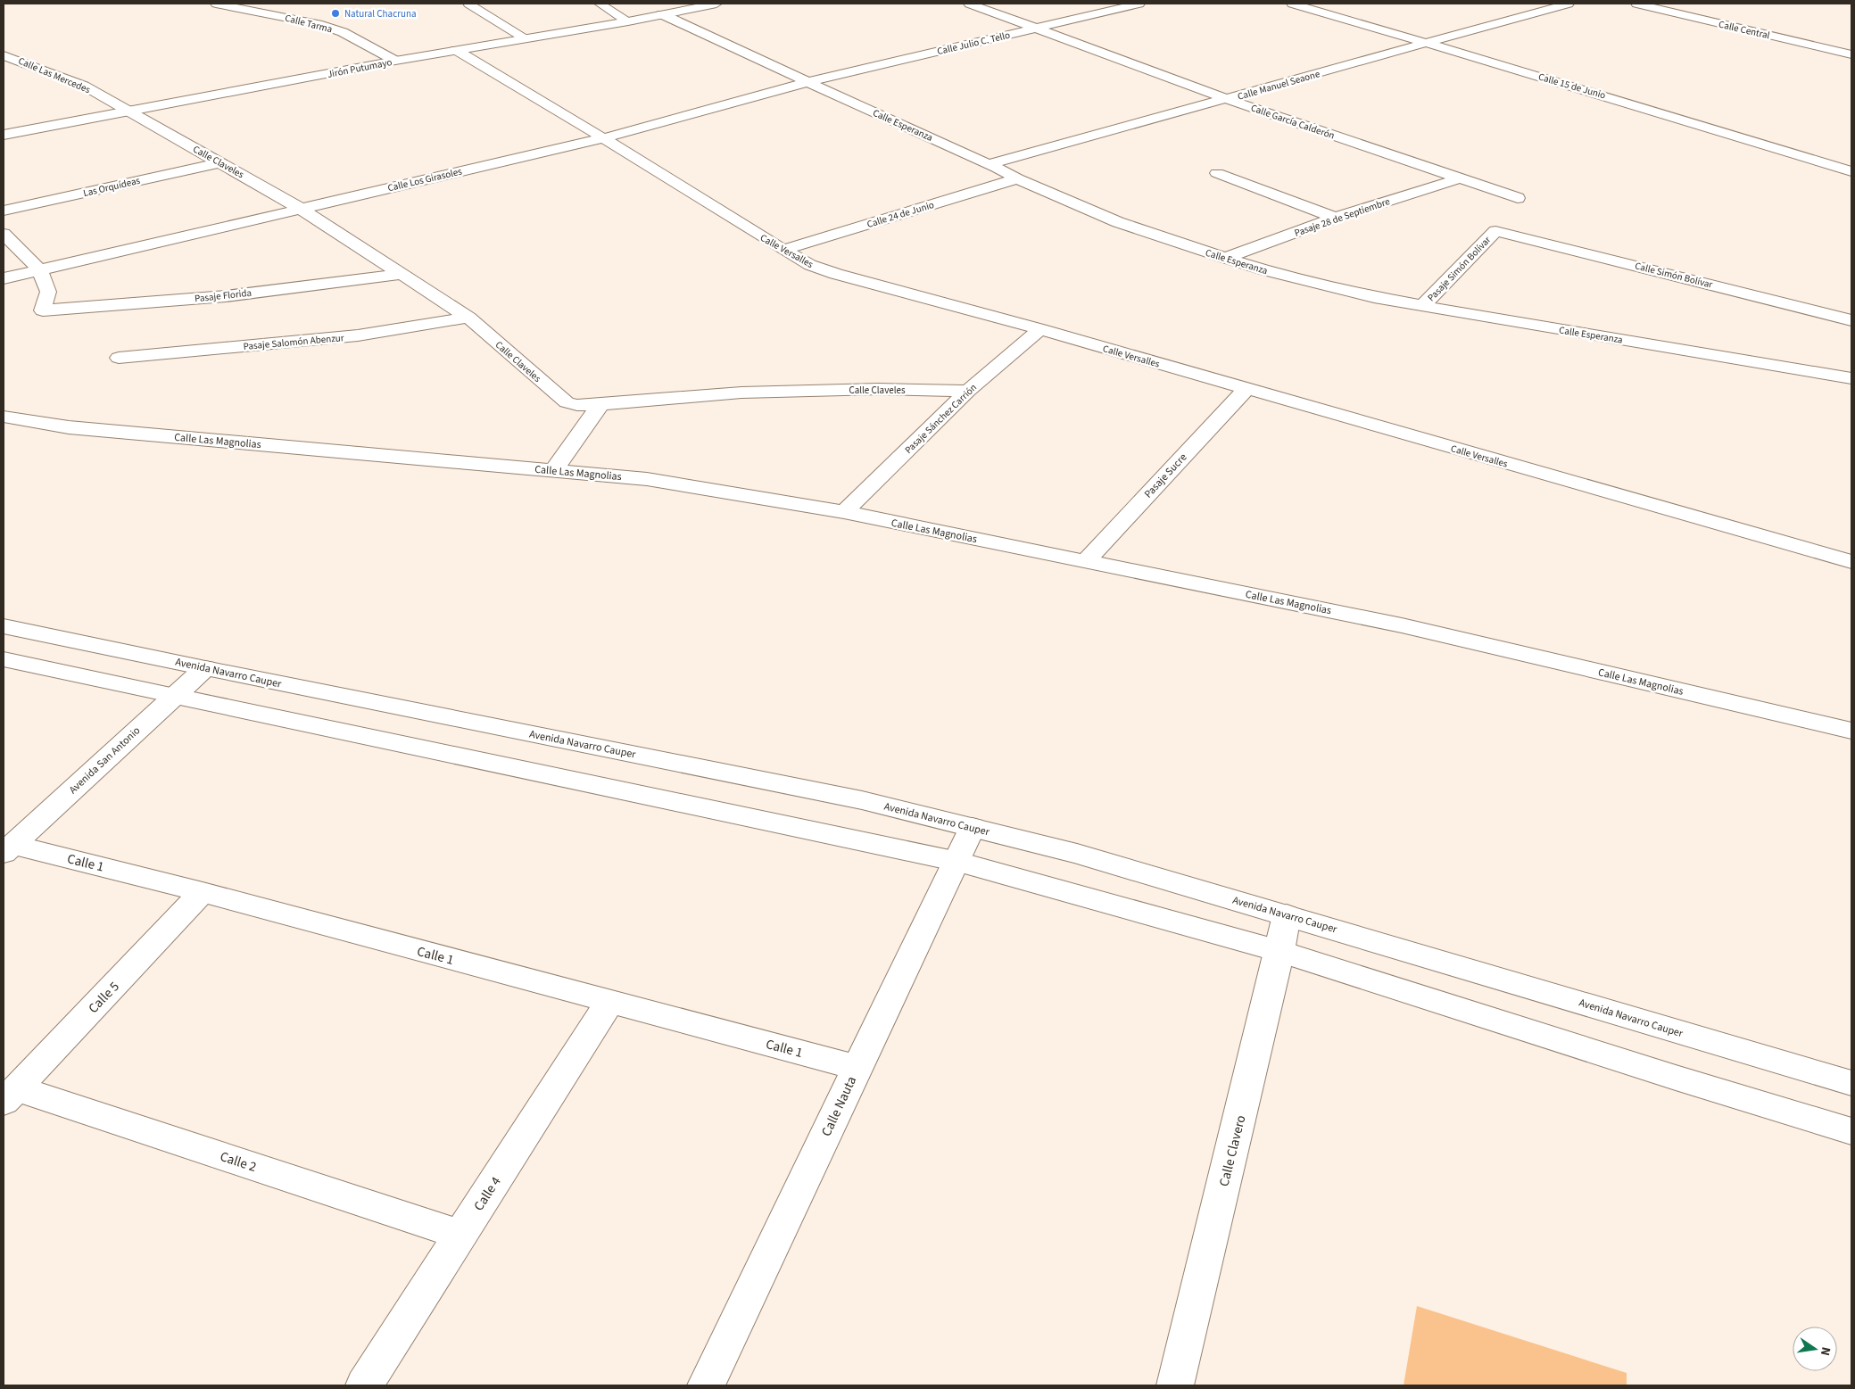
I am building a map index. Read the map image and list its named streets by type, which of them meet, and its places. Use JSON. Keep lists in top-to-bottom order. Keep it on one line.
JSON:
{"streets":{"street":["Calle Tarma","Calle Central","Calle Julio C. Tello","Jirón Putumayo","Calle Las Mercedes","Calle Manuel Seaone","Calle 15 de Junio","Calle García Calderón","Calle Esperanza","Calle Claveles","Calle Los Girasoles","Las Orquídeas","Calle 24 de Junio","Pasaje 28 de Septiembre","Calle Versalles","Pasaje Simón Bolívar","Calle Simón Bolívar","Pasaje Florida","Pasaje Salomón Abenzur","Pasaje Sánchez Carrión","Calle Las Magnolias","Pasaje Sucre","Avenida Navarro Cauper","Avenida San Antonio","Calle 1","Calle 5","Calle Nauta","Calle Clavero","Calle 2","Calle 4"]},"crossings":[["Calle Tarma","Jirón Putumayo"],["Calle Julio C. Tello","Calle García Calderón"],["Calle Julio C. Tello","Calle Esperanza"],["Calle Julio C. Tello","Calle Los Girasoles"],["Jirón Putumayo","Calle Las Mercedes"],["Jirón Putumayo","Calle Esperanza"],["Jirón Putumayo","Calle Claveles"],["Jirón Putumayo","Calle Versalles"],["Calle Las Mercedes","Calle Claveles"],["Calle Manuel Seaone","Calle 15 de Junio"],["Calle Manuel Seaone","Calle García Calderón"],["Calle Manuel Seaone","Calle Esperanza"],["Calle García Calderón","Pasaje 28 de Septiembre"],["Calle Esperanza","Calle Los Girasoles"],["Calle Esperanza","Calle 24 de Junio"],["Calle Esperanza","Pasaje 28 de Septiembre"],["Calle Esperanza","Pasaje Simón Bolívar"],["Calle Claveles","Calle Los Girasoles"],["Calle Claveles","Las Orquídeas"],["Calle Claveles","Pasaje Florida"],["Calle Claveles","Pasaje Salomón Abenzur"],["Calle Claveles","Pasaje Sánchez Carrión"],["Calle Los Girasoles","Calle Versalles"],["Calle Los Girasoles","Pasaje Florida"],["Calle 24 de Junio","Calle Versalles"],["Calle Versalles","Pasaje Sánchez Carrión"],["Calle Versalles","Pasaje Sucre"],["Pasaje Simón Bolívar","Calle Simón Bolívar"],["Pasaje Sánchez Carrión","Calle Las Magnolias"],["Calle Las Magnolias","Pasaje Sucre"],["Avenida Navarro Cauper","Avenida San Antonio"],["Avenida Navarro Cauper","Calle Nauta"],["Avenida Navarro Cauper","Calle Clavero"],["Avenida San Antonio","Calle 1"],["Calle 1","Calle 5"],["Calle 1","Calle Nauta"],["Calle 1","Calle 4"],["Calle 5","Calle 2"],["Calle 2","Calle 4"]],"places":["Natural Chacruna"],"north":"right"}
